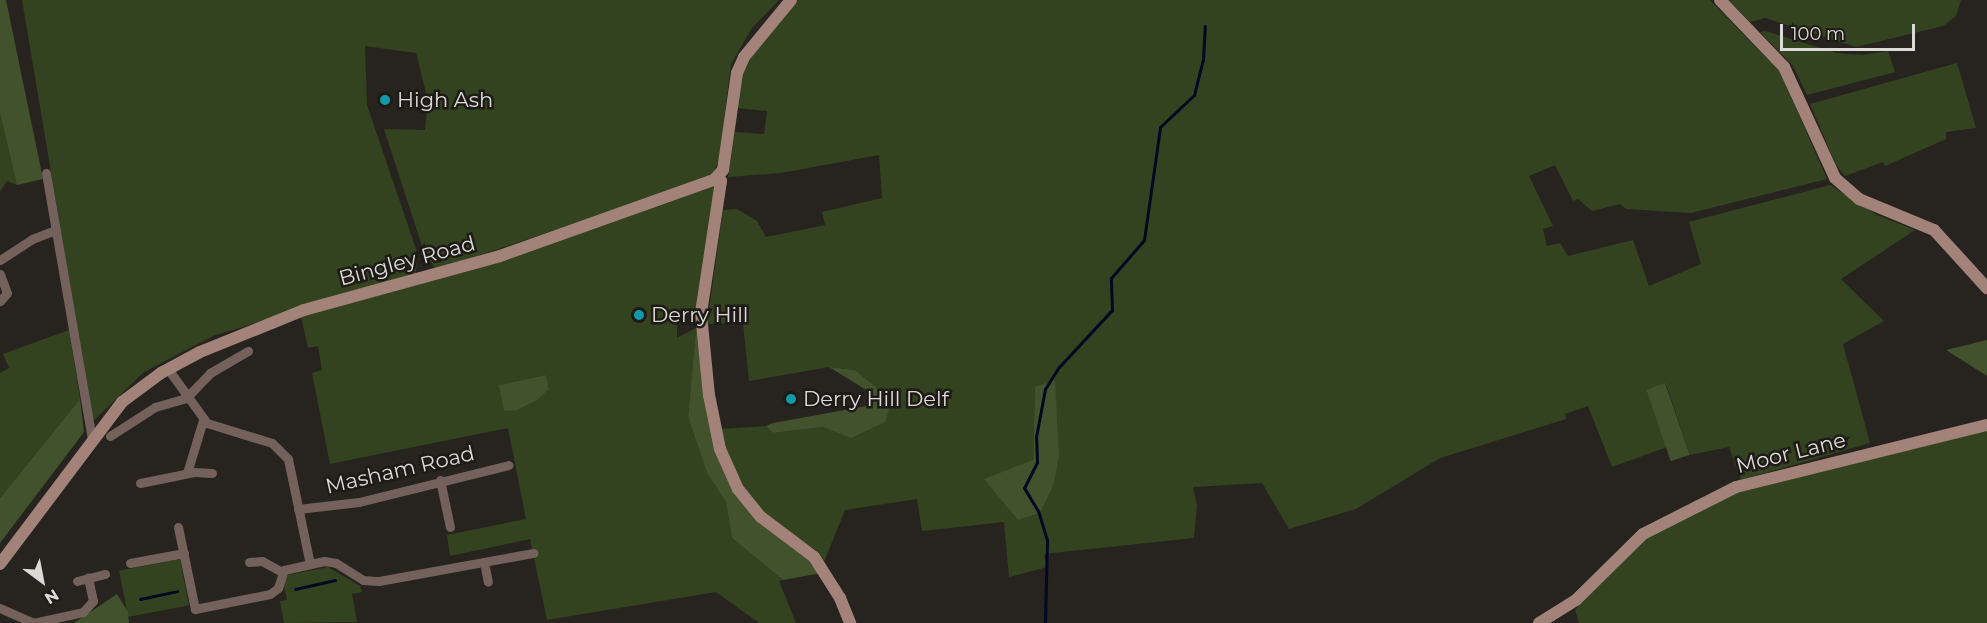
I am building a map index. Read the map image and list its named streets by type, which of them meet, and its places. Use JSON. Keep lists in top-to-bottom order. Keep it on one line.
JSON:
{"streets":{"street":["Bingley Road","Moor Lane","Masham Road"]},"places":["High Ash","Derry Hill","Derry Hill Delf"],"scale_bar":"100 m","north":"bottom right"}
